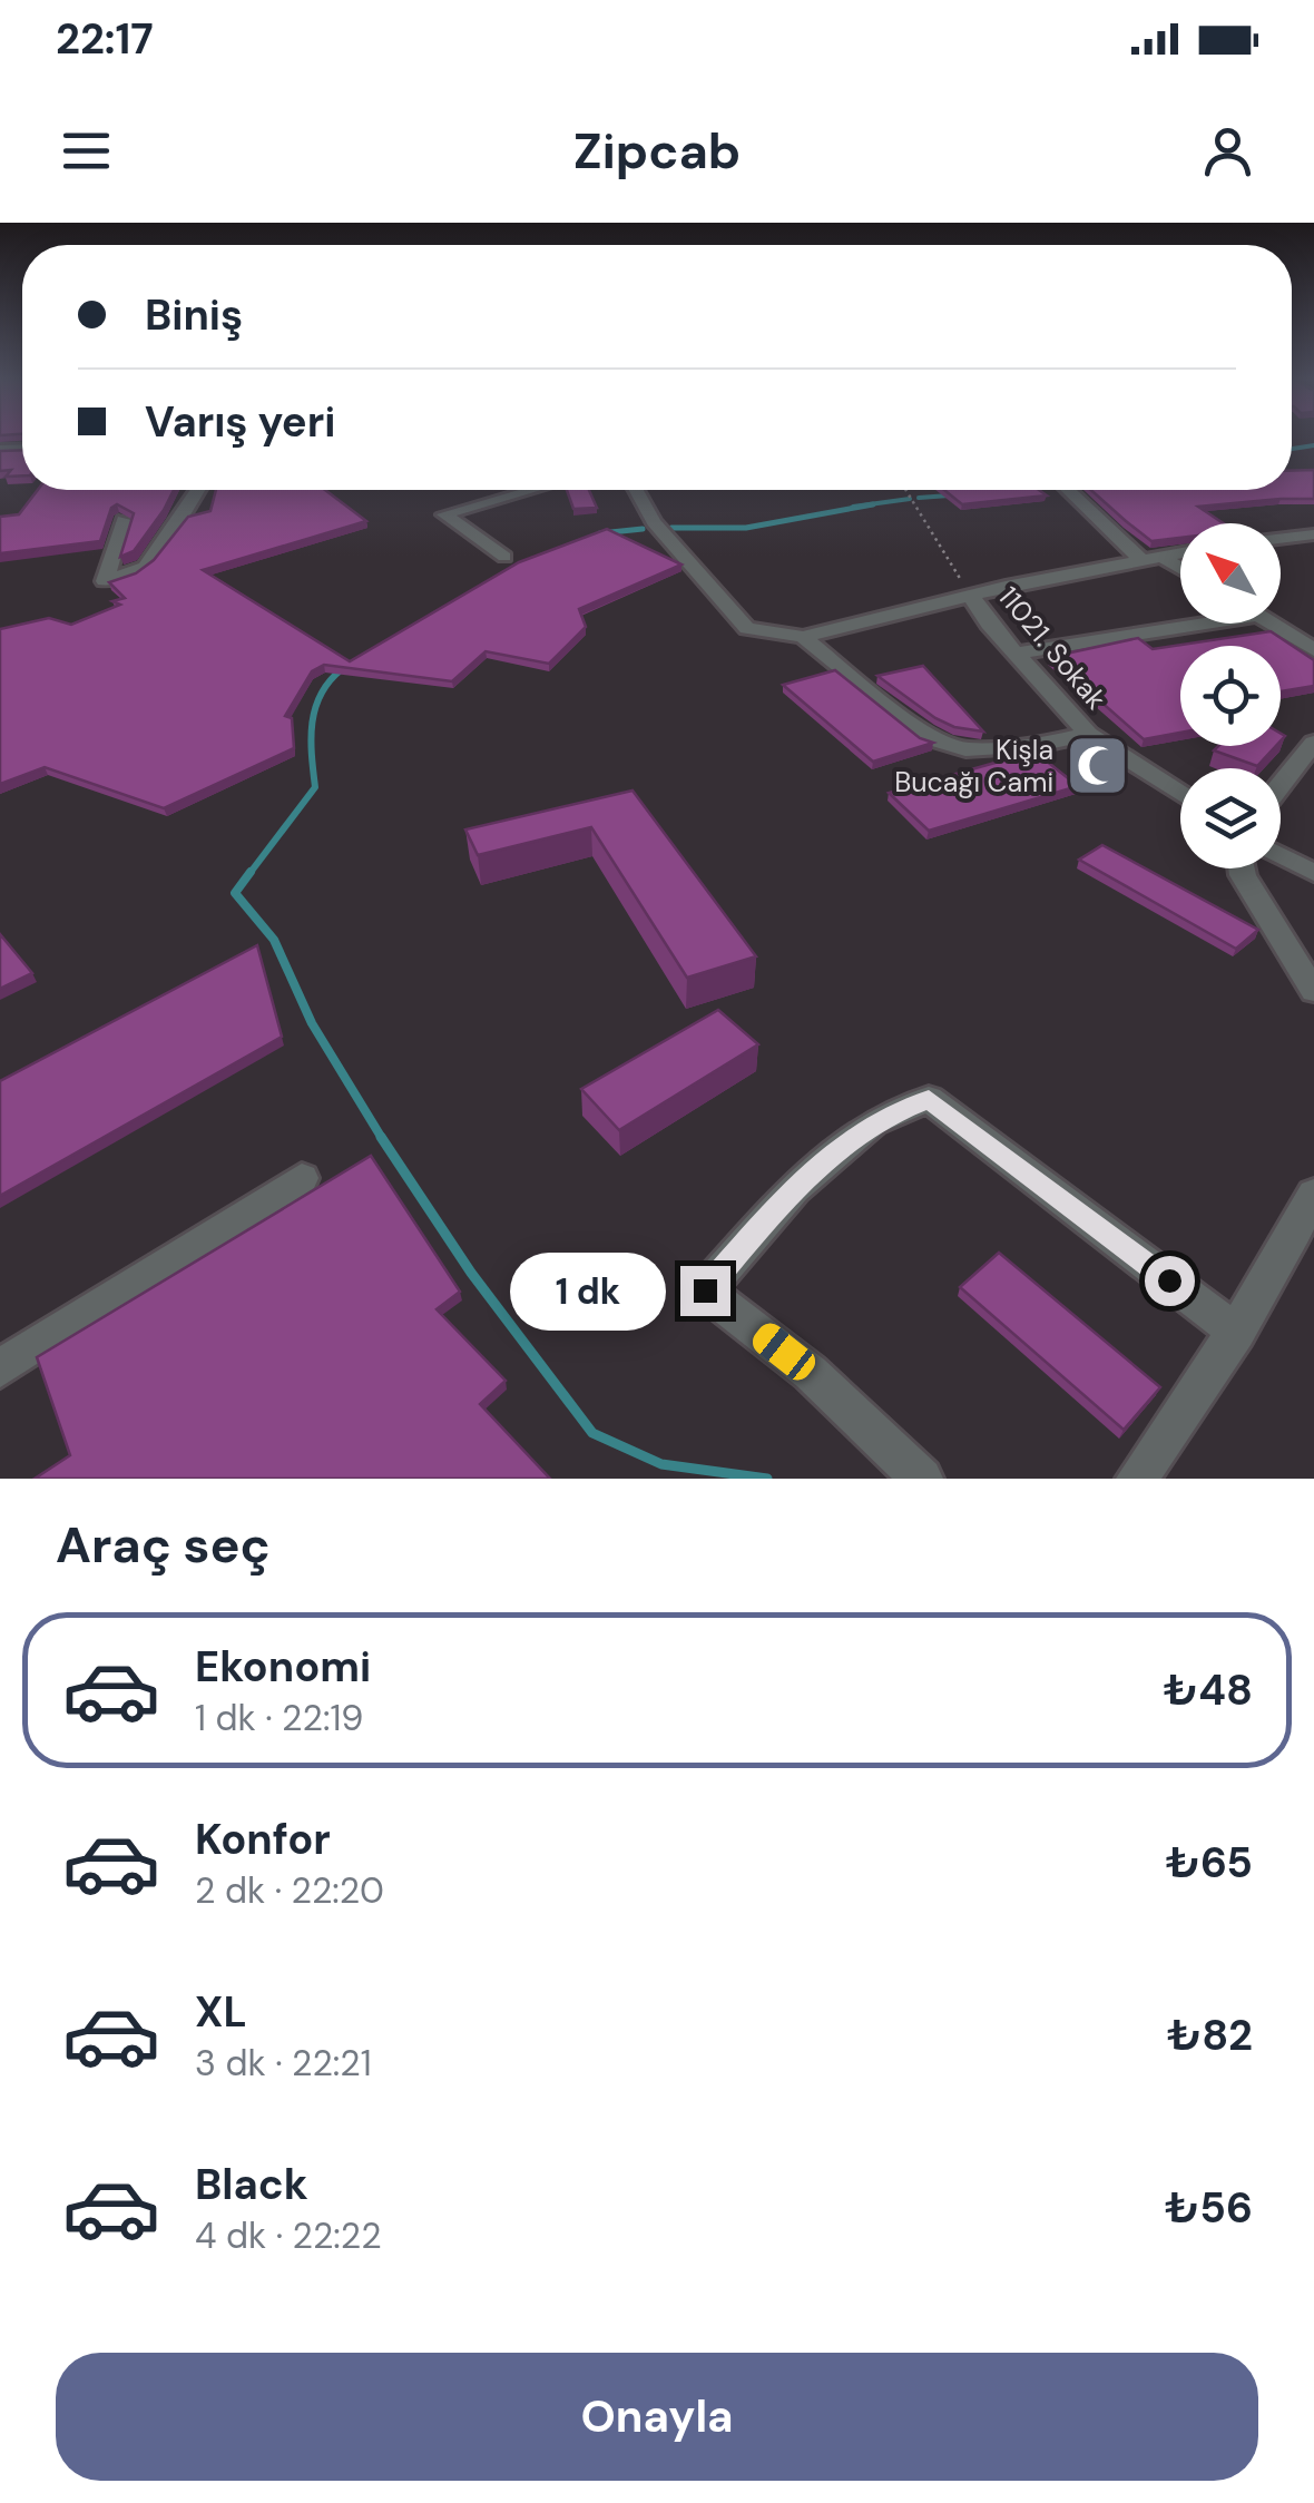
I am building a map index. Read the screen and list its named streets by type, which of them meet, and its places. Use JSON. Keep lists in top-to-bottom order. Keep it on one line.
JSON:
{"streets":{"street":["11021. Sokak"]},"places":{"mosque":["Kişla Bucağı Cami"]},"north":"top left","page":{"status":"22:17","header":"Zipcab","banner":["Biniş","Varış yeri"],"bubble":"1 dk","heading":"Araç seç","list":[{"name":"Ekonomi","note":"1 dk · 22:19","value":"₺48"},{"name":"Konfor","note":"2 dk · 22:20","value":"₺65"},{"name":"XL","note":"3 dk · 22:21","value":"₺82"},{"name":"Black","note":"4 dk · 22:22","value":"₺56"}],"buttons":"Onayla"}}
